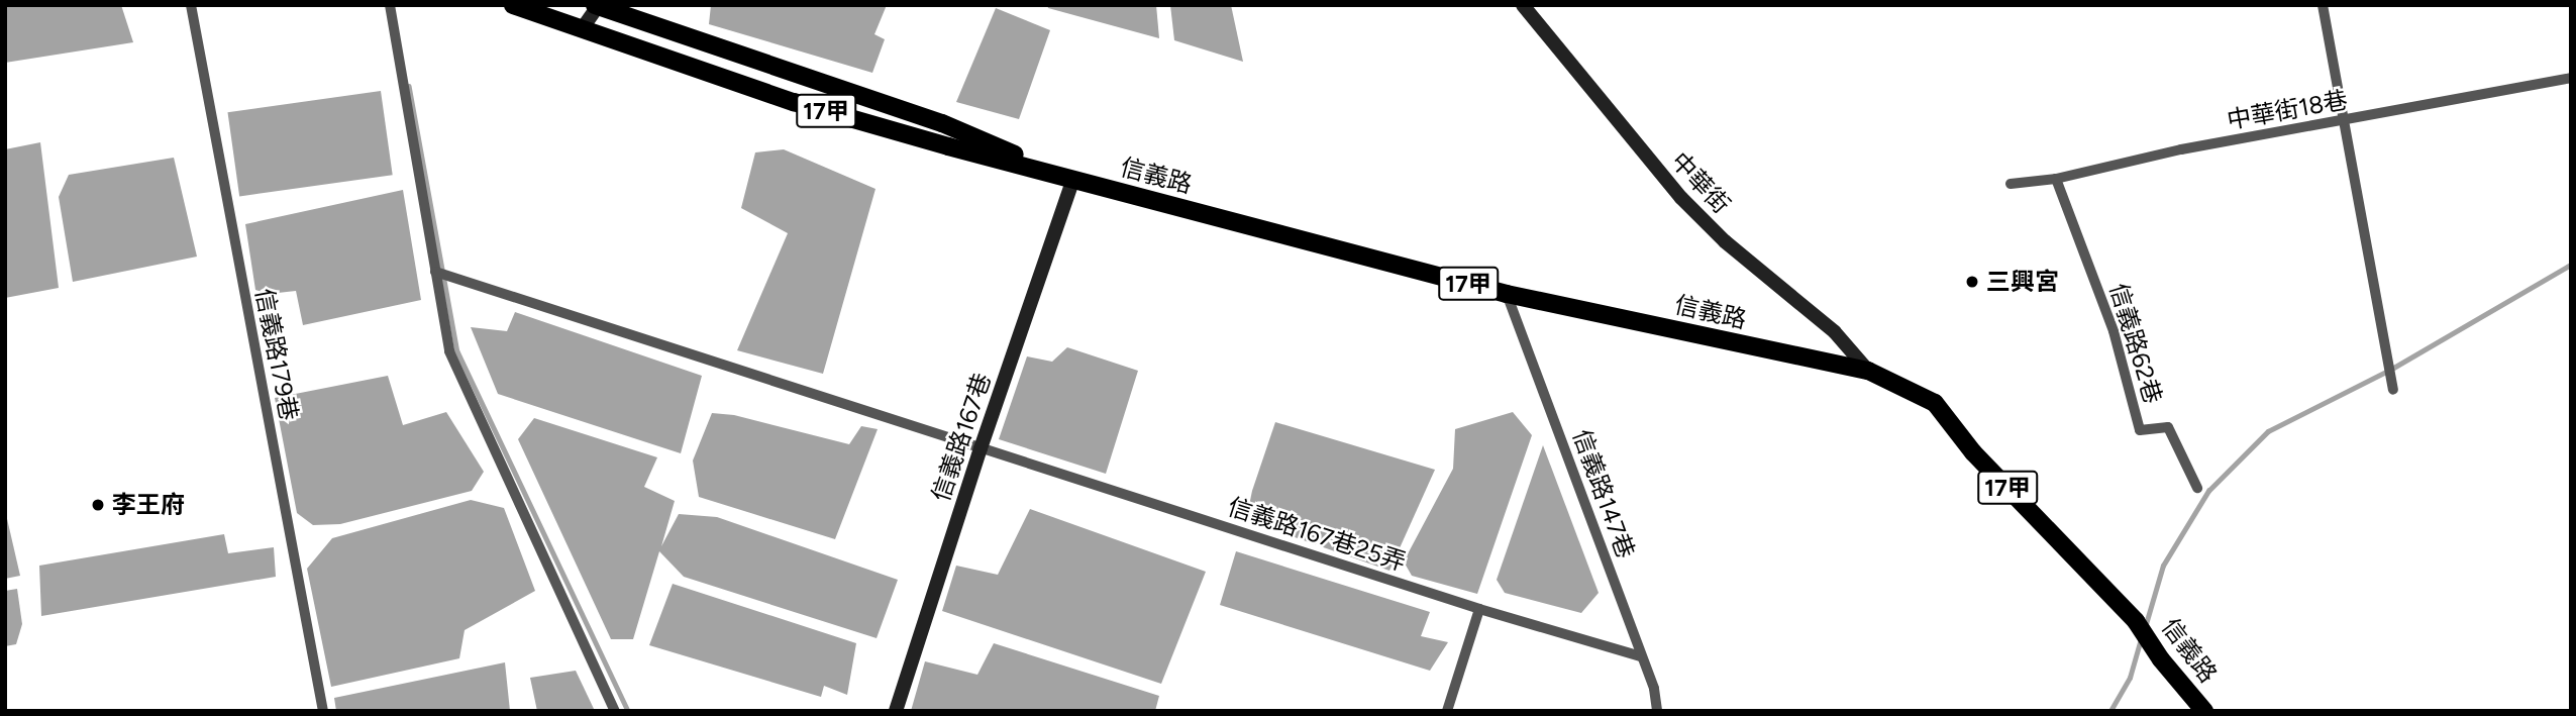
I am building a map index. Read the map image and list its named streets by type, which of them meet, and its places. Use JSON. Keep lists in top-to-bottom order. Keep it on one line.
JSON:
{"streets":{"main road":["17甲","信義路"],"street":["中華街18巷","中華街","信義路62巷","信義路179巷","信義路167巷","信義路147巷","信義路167巷25弄"]},"crossings":[["中華街18巷","信義路62巷"],["信義路","中華街"],["信義路","信義路167巷"],["信義路","信義路147巷"],["信義路167巷","信義路167巷25弄"],["信義路147巷","信義路167巷25弄"]],"places":["三興宮","李王府"]}
